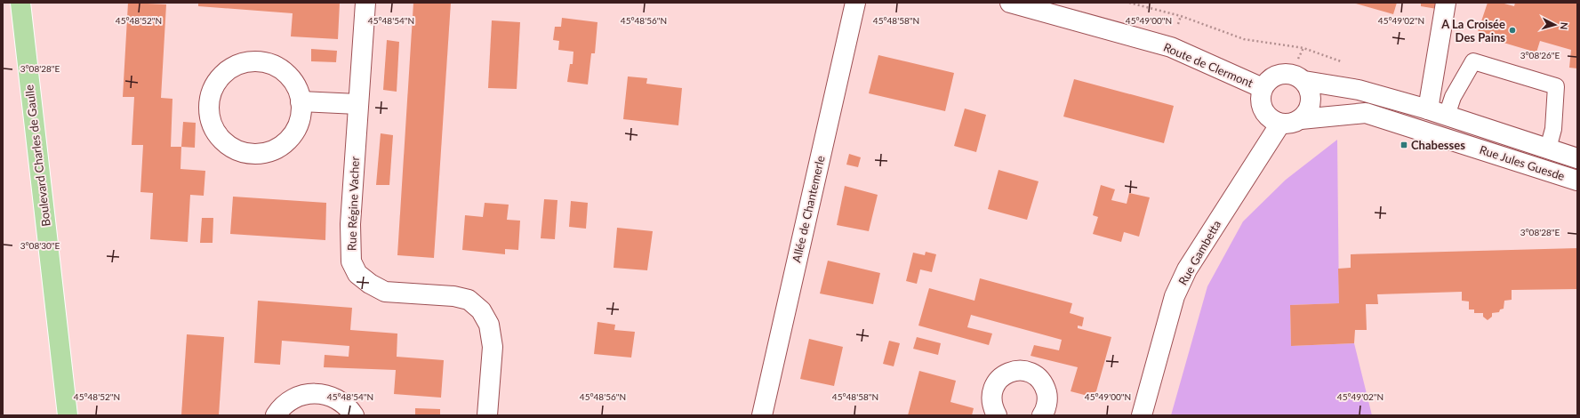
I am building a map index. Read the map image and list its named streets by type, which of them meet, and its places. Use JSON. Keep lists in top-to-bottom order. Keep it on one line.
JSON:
{"streets":{"main road":["Boulevard Charles de Gaulle"],"street":["Route de Clermont","Rue Jules Guesde","Rue Régine Vacher","Allée de Chantemerle","Rue Gambetta"]},"crossings":[["Route de Clermont","Rue Jules Guesde"],["Route de Clermont","Rue Gambetta"],["Rue Jules Guesde","Rue Gambetta"]],"places":{"other":["A La Croisée Des Pains"],"transit":["Chabesses"]},"north":"right","coordinates":["45°48'52\"N","45°48'54\"N","45°48'56\"N","45°48'58\"N","45°49'00\"N","45°49'02\"N","3°08'26\"E","3°08'28\"E","3°08'30\"E"]}
